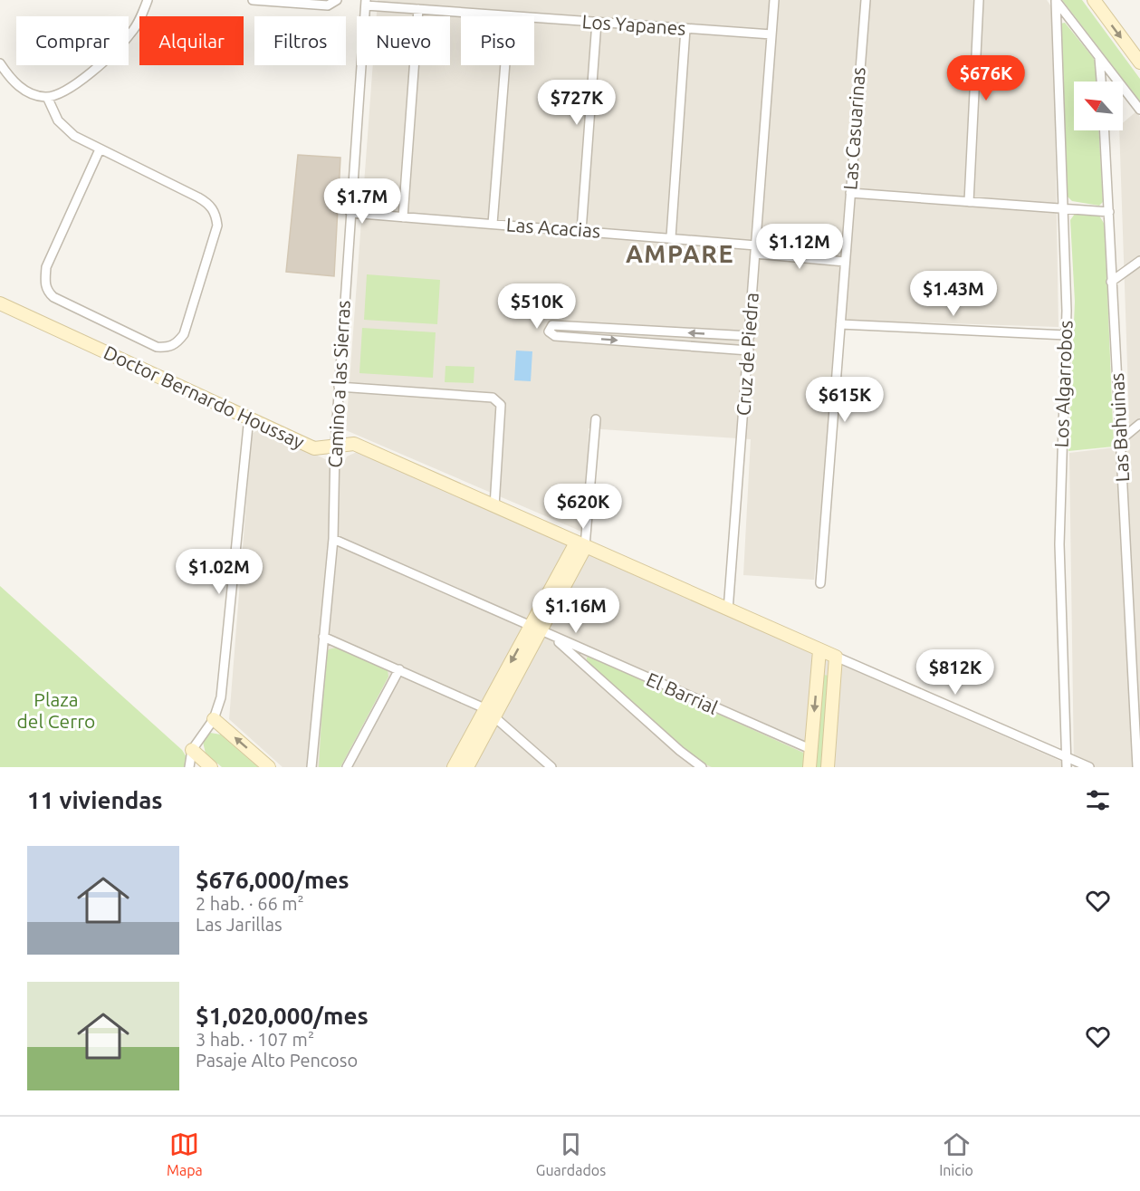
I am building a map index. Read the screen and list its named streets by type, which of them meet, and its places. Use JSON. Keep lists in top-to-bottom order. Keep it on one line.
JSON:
{"streets":{"street":["Los Yapanes","Las Casuarinas","Las Acacias","Cruz de Piedra","Camino a las Sierras","Los Algarrobos","Doctor Bernardo Houssay","Las Bahuinas","El Barrial"]},"crossings":[["Los Yapanes","Cruz de Piedra"],["Los Yapanes","Camino a las Sierras"],["Las Casuarinas","Las Acacias"],["Las Acacias","Cruz de Piedra"],["Las Acacias","Camino a las Sierras"],["Cruz de Piedra","Doctor Bernardo Houssay"],["Camino a las Sierras","Doctor Bernardo Houssay"],["Camino a las Sierras","El Barrial"],["Los Algarrobos","Doctor Bernardo Houssay"]],"districts":["AMPARE"],"parks":["Plaza del Cerro"],"north":"top left","page":{"chip":["Comprar","Alquilar","Filtros","Nuevo","Piso"],"price":["$676K","$727K","$1.7M","$1.12M","$1.43M","$510K","$615K","$620K","$1.02M","$1.16M","$812K"],"heading":"11 viviendas","list":[{"name":"$676,000/mes","note":"2 hab. · 66 m² · Las Jarillas"},{"name":"$1,020,000/mes","note":"3 hab. · 107 m² · Pasaje Alto Pencoso"}],"tabs":["Mapa","Guardados","Inicio"]}}
